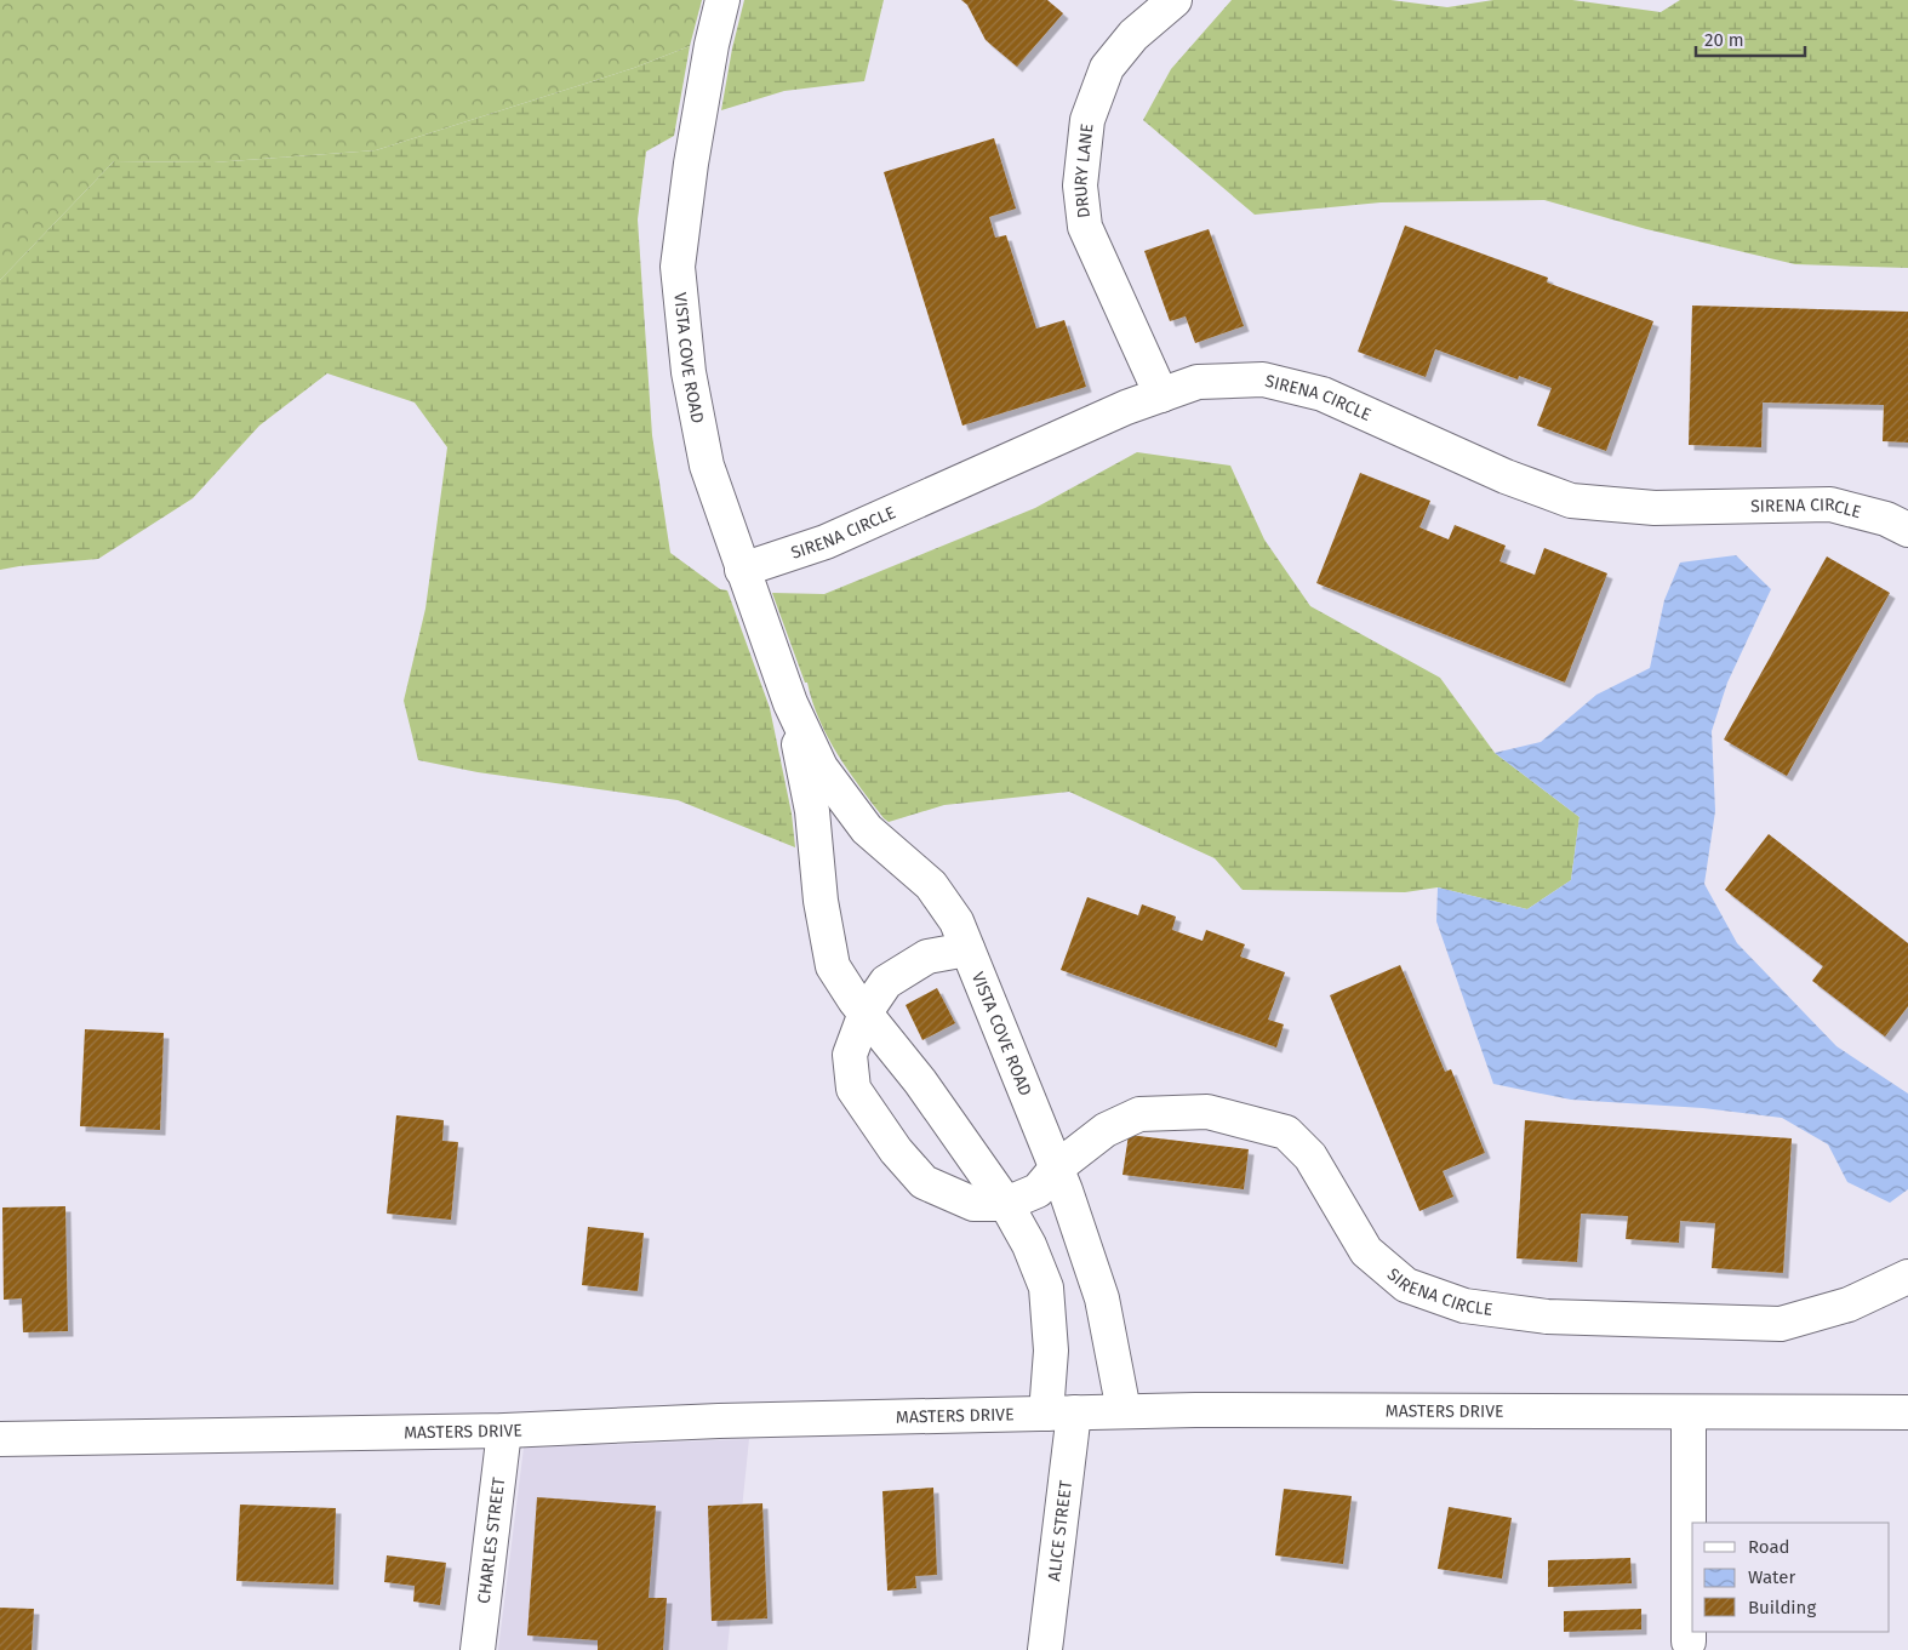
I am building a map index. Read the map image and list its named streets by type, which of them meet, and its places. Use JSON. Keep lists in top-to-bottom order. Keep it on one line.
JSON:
{"streets":{"street":["DRURY LANE","VISTA COVE ROAD","SIRENA CIRCLE","MASTERS DRIVE","ALICE STREET","CHARLES STREET"]},"crossings":[["DRURY LANE","SIRENA CIRCLE"],["VISTA COVE ROAD","SIRENA CIRCLE"],["VISTA COVE ROAD","MASTERS DRIVE"],["VISTA COVE ROAD","ALICE STREET"],["MASTERS DRIVE","ALICE STREET"],["MASTERS DRIVE","CHARLES STREET"]],"legend":["Road","Water","Building"],"scale_bar":"20 m"}
